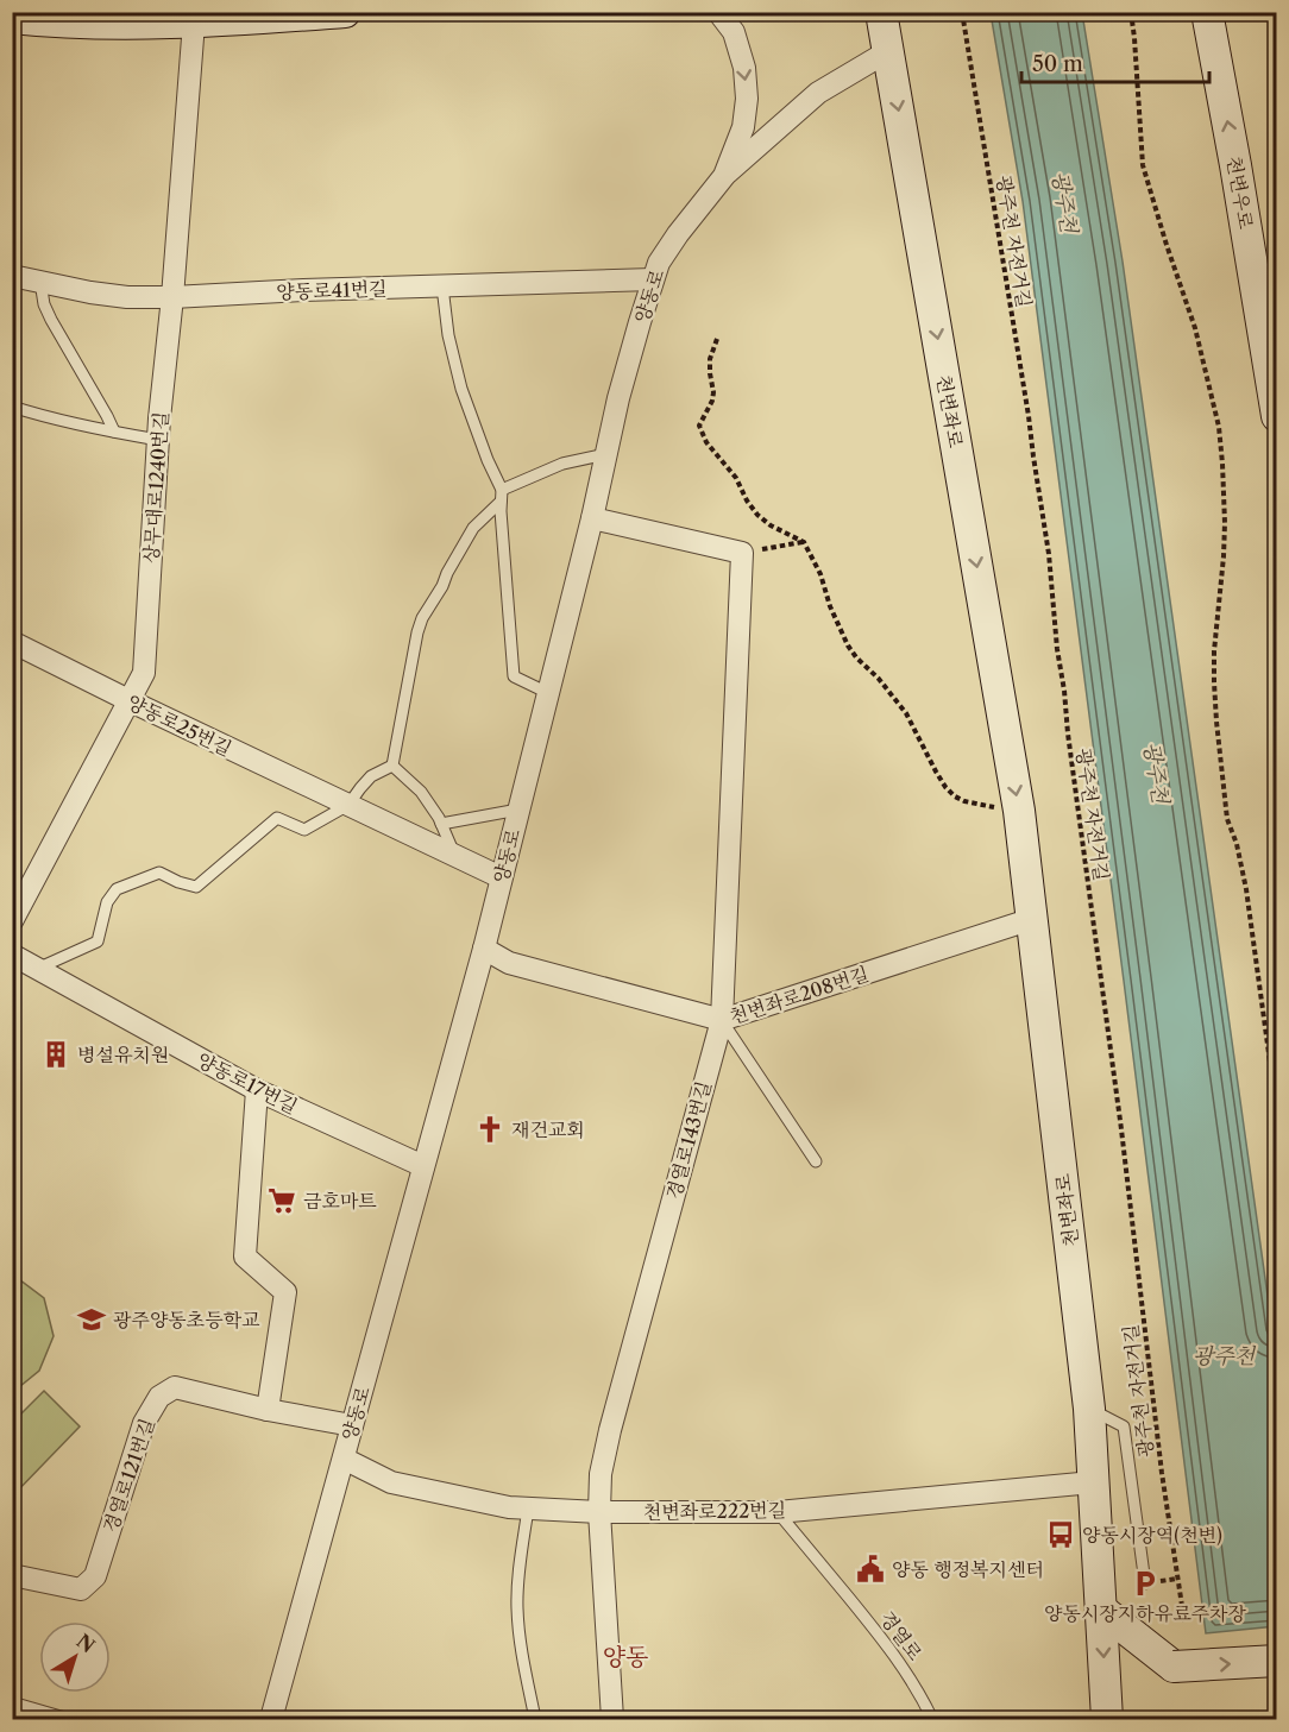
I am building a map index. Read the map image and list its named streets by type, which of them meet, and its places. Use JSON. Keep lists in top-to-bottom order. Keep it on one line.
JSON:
{"streets":{"street":["천변우로","양동로41번길","양동로","천변좌로","상무대로1240번길","양동로25번길","천변좌로208번길","양동로17번길","경열로143번길","경열로121번길","천변좌로222번길"],"lane":["경열로"],"path":["광주천 자전거길"]},"crossings":[["양동로41번길","양동로"],["양동로41번길","상무대로1240번길"],["양동로","양동로25번길"],["양동로","천변좌로208번길"],["양동로","양동로17번길"],["양동로","천변좌로222번길"],["천변좌로","천변좌로208번길"],["천변좌로","천변좌로222번길"],["상무대로1240번길","양동로25번길"],["천변좌로208번길","경열로143번길"],["경열로143번길","천변좌로222번길"],["천변좌로222번길","경열로"]],"one_way":["천변우로","천변좌로"],"districts":["양동"],"water":["광주천"],"places":{"building":["병설유치원"],"church":["재건교회"],"supermarket":["금호마트"],"school or university":["광주양동초등학교"],"bus stop":["양동시장역(천변)"],"public building":["양동 행정복지센터"],"parking":["양동시장지하유료주차장"]},"scale_bar":"50 m","north":"top right"}
